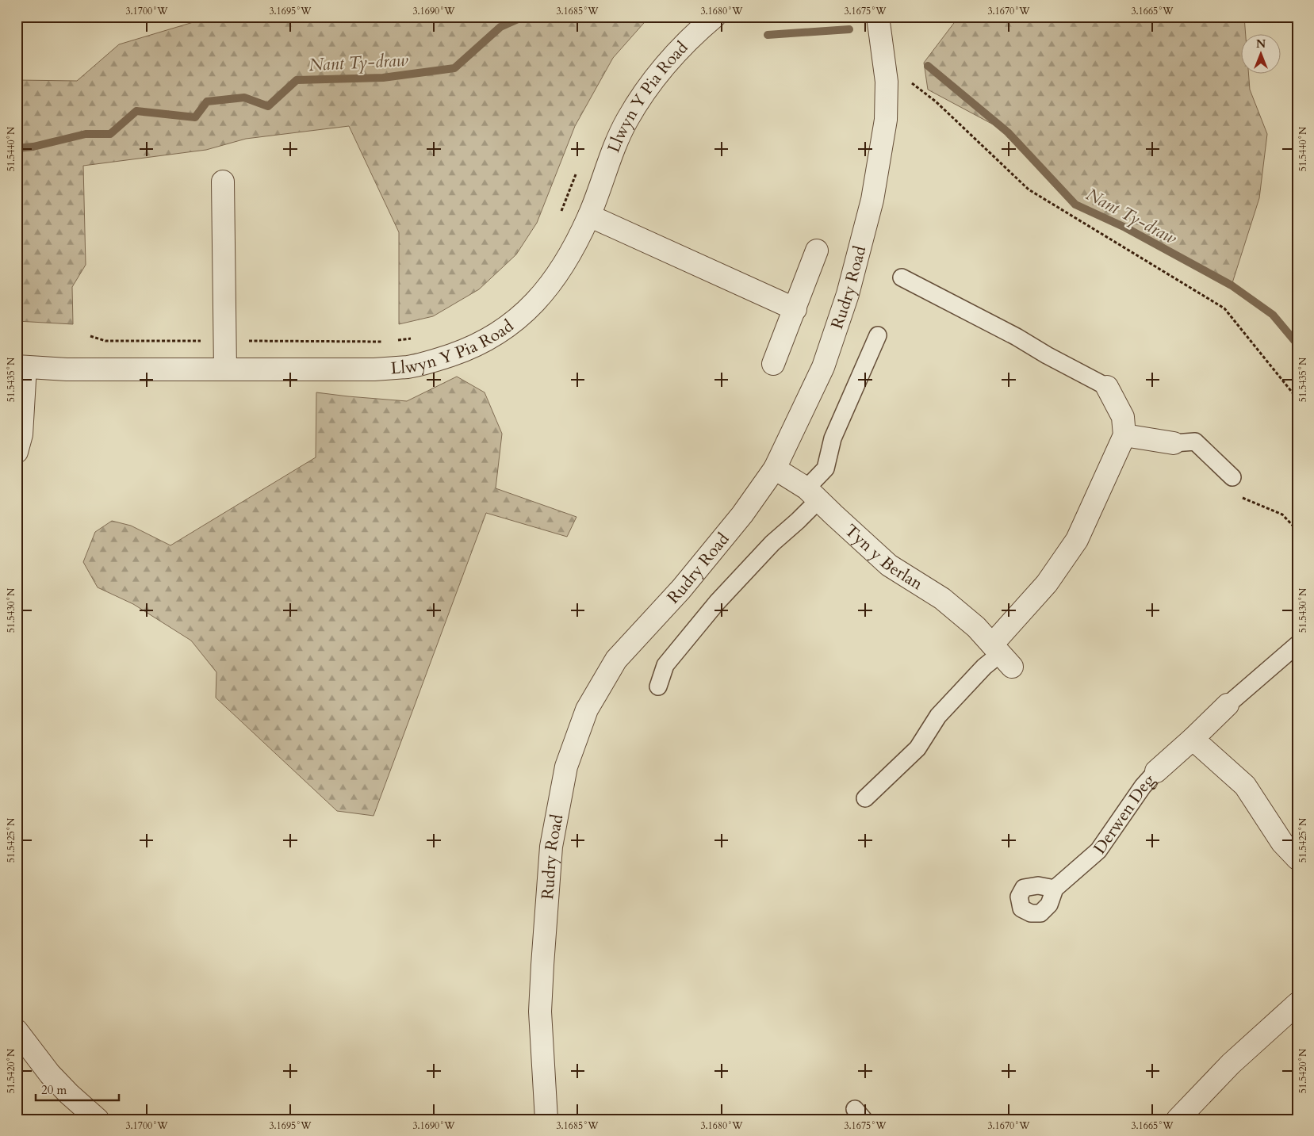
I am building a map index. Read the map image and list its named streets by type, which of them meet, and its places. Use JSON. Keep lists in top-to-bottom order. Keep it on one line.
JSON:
{"streets":{"street":["Llwyn Y Pia Road","Rudry Road","Tyn y Berlan","Derwen Deg"]},"crossings":[["Rudry Road","Tyn y Berlan"]],"water":["Nant Ty-draw"],"scale_bar":"20 m","north":"top","coordinates":["3.1700°W","3.1695°W","3.1690°W","3.1685°W","3.1680°W","3.1675°W","3.1670°W","3.1665°W","51.5440°N","51.5435°N","51.5430°N","51.5425°N","51.5420°N"]}
